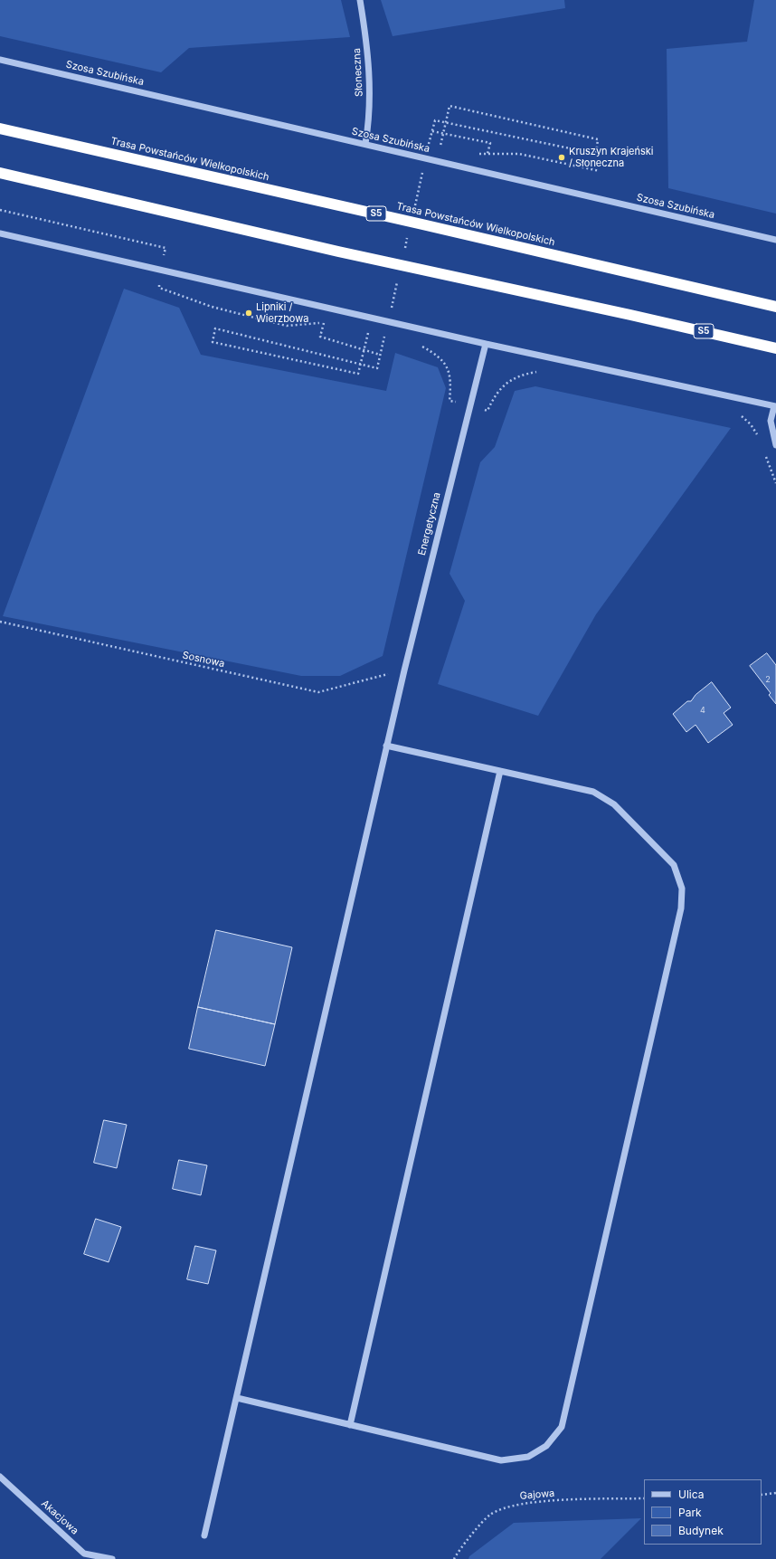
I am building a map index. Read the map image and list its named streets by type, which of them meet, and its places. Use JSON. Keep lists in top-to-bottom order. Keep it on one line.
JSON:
{"streets":{"highway":["Trasa Powstańców Wielkopolskich","S5"],"street":["Słoneczna","Szosa Szubińska","Energetyczna","Akacjowa"],"path":["Sosnowa","Gajowa"]},"crossings":[["Słoneczna","Szosa Szubińska"],["Energetyczna","Sosnowa"]],"places":["Kruszyn Krajeński / Słoneczna","Lipniki / Wierzbowa"],"house_numbers":["2","4"],"legend":["Ulica","Park","Budynek"]}
